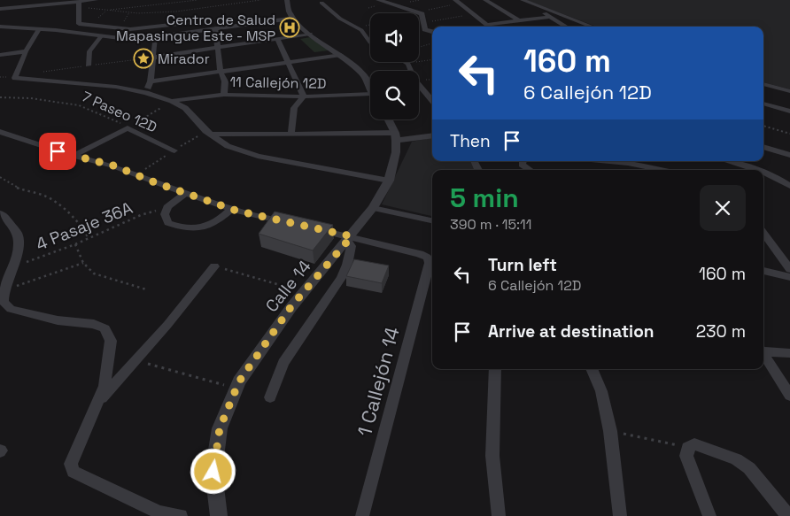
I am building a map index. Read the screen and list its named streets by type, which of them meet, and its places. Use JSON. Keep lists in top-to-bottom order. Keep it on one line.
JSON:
{"streets":{"street":["11 Callejón 12D","7 Paseo 12D","Calle 14","1 Callejón 14"],"path":["4 Pasaje 36A"]},"crossings":[["Calle 14","1 Callejón 14"]],"places":{"hospital":["Centro de Salud Mapasingue Este - MSP"],"place":["Mirador"]},"page":{"turn":["160 m","6 Callejón 12D"],"then":"Then","heading":["5 min","390 m · 15:11"],"list":[{"name":"Turn left","note":"6 Callejón 12D","value":"160 m"},{"name":"Arrive at destination","value":"230 m"}]}}
